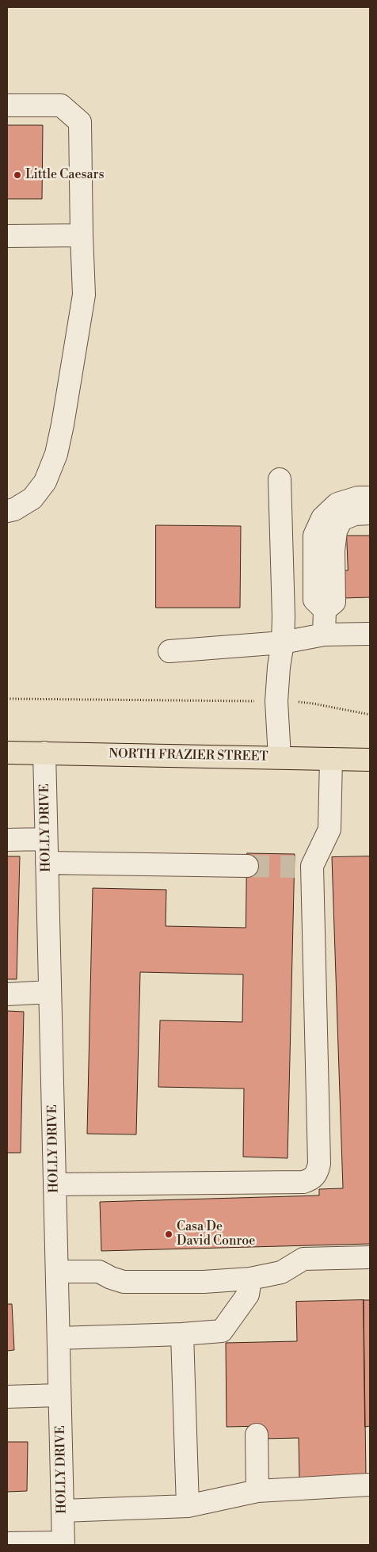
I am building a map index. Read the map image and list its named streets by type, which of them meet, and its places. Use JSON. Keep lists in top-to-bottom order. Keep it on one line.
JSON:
{"streets":{"main road":["NORTH FRAZIER STREET"],"street":["HOLLY DRIVE"]},"crossings":[["NORTH FRAZIER STREET","HOLLY DRIVE"]],"places":["Little Caesars","Casa De David Conroe"]}
